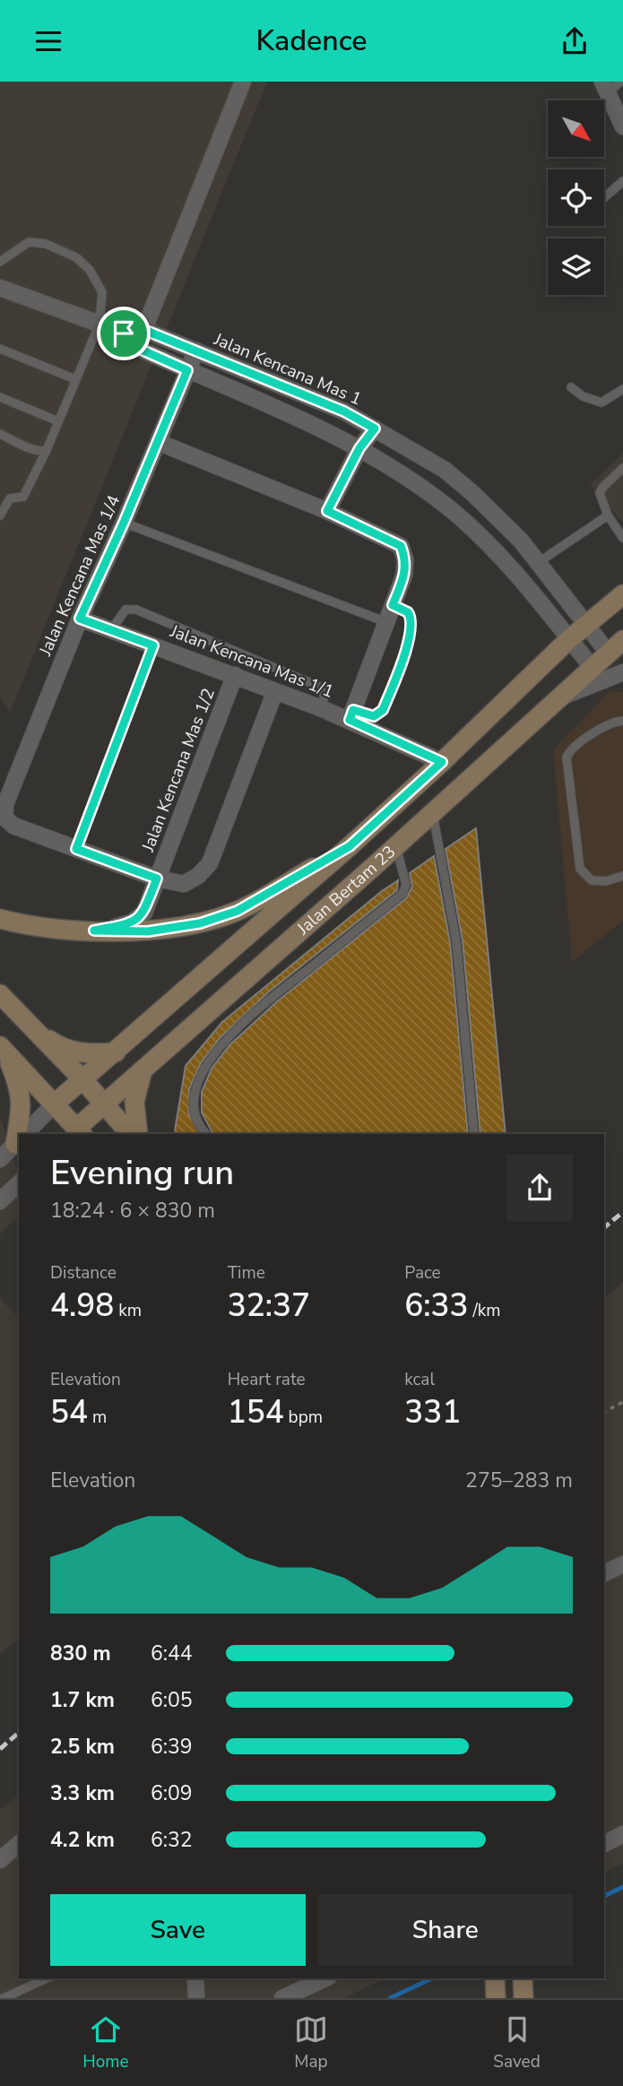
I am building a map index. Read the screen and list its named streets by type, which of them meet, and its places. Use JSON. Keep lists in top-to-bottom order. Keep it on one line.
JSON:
{"streets":{"street":["Jalan Kencana Mas 1","Jalan Kencana Mas 1/4","Jalan Kencana Mas 1/1","Jalan Kencana Mas 1/2","Jalan Bertam 23"]},"crossings":[["Jalan Kencana Mas 1","Jalan Kencana Mas 1/4"],["Jalan Kencana Mas 1","Jalan Bertam 23"],["Jalan Kencana Mas 1/4","Jalan Kencana Mas 1/1"],["Jalan Kencana Mas 1/1","Jalan Kencana Mas 1/2"],["Jalan Kencana Mas 1/1","Jalan Bertam 23"]],"north":"bottom right","page":{"header":"Kadence","heading":["Evening run","18:24 · 6 × 830 m"],"stats":[["Distance","4.98 km"],["Time","32:37"],["Pace","6:33 /km"],["Elevation","54 m"],["Heart rate","154 bpm"],["kcal","331"]],"chart":["Elevation","275–283 m"],"list":[{"name":"830 m","note":"6:44"},{"name":"1.7 km","note":"6:05"},{"name":"2.5 km","note":"6:39"},{"name":"3.3 km","note":"6:09"},{"name":"4.2 km","note":"6:32"}],"buttons":["Save","Share"],"tabs":["Home","Map","Saved"]}}
